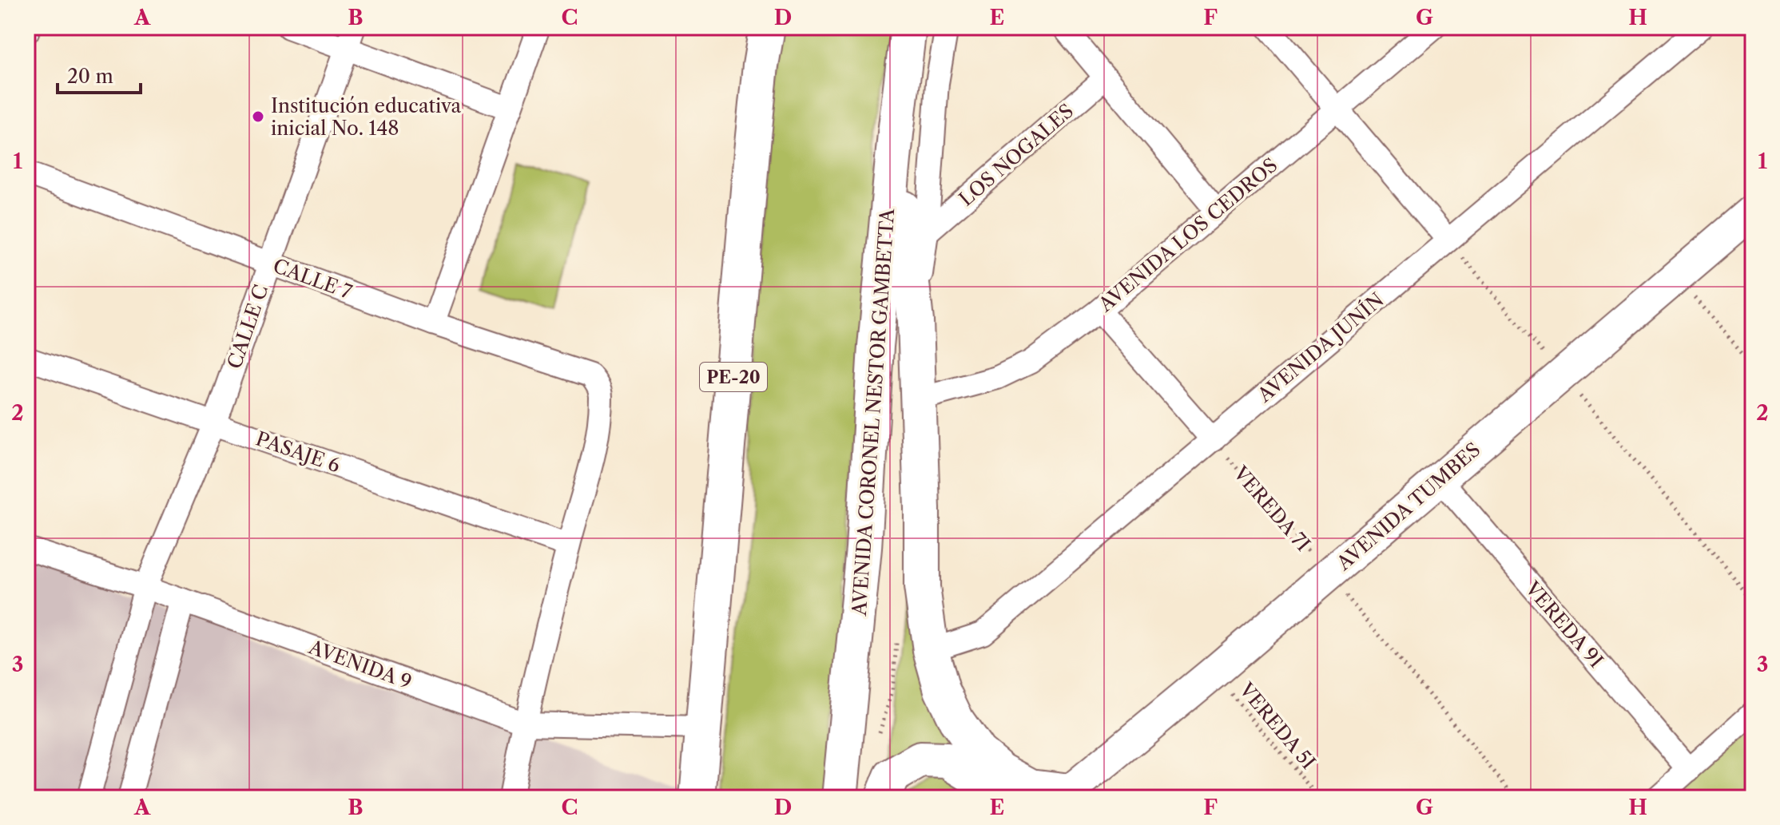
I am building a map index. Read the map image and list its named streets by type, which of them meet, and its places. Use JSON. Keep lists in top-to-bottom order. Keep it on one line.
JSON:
{"streets":{"highway":["PE-20","AVENIDA CORONEL NESTOR GAMBETTA"],"street":["LOS NOGALES","AVENIDA LOS CEDROS","CALLE 7","CALLE C","AVENIDA JUNÍN","PASAJE 6","AVENIDA TUMBES","VEREDA 9I","AVENIDA 9"],"path":["VEREDA 7I","VEREDA 5I"]},"crossings":[["CALLE 7","CALLE C"],["CALLE 7","PASAJE 6"],["CALLE C","PASAJE 6"],["CALLE C","AVENIDA 9"],["AVENIDA JUNÍN","VEREDA 7I"],["PE-20","AVENIDA 9"],["AVENIDA TUMBES","VEREDA 7I"],["AVENIDA TUMBES","VEREDA 9I"],["AVENIDA TUMBES","VEREDA 5I"]],"places":["Institución educativa inicial No. 148"],"scale_bar":"20 m","grid":{"columns":["A","B","C","D","E","F","G","H"],"rows":["1","2","3"]}}
